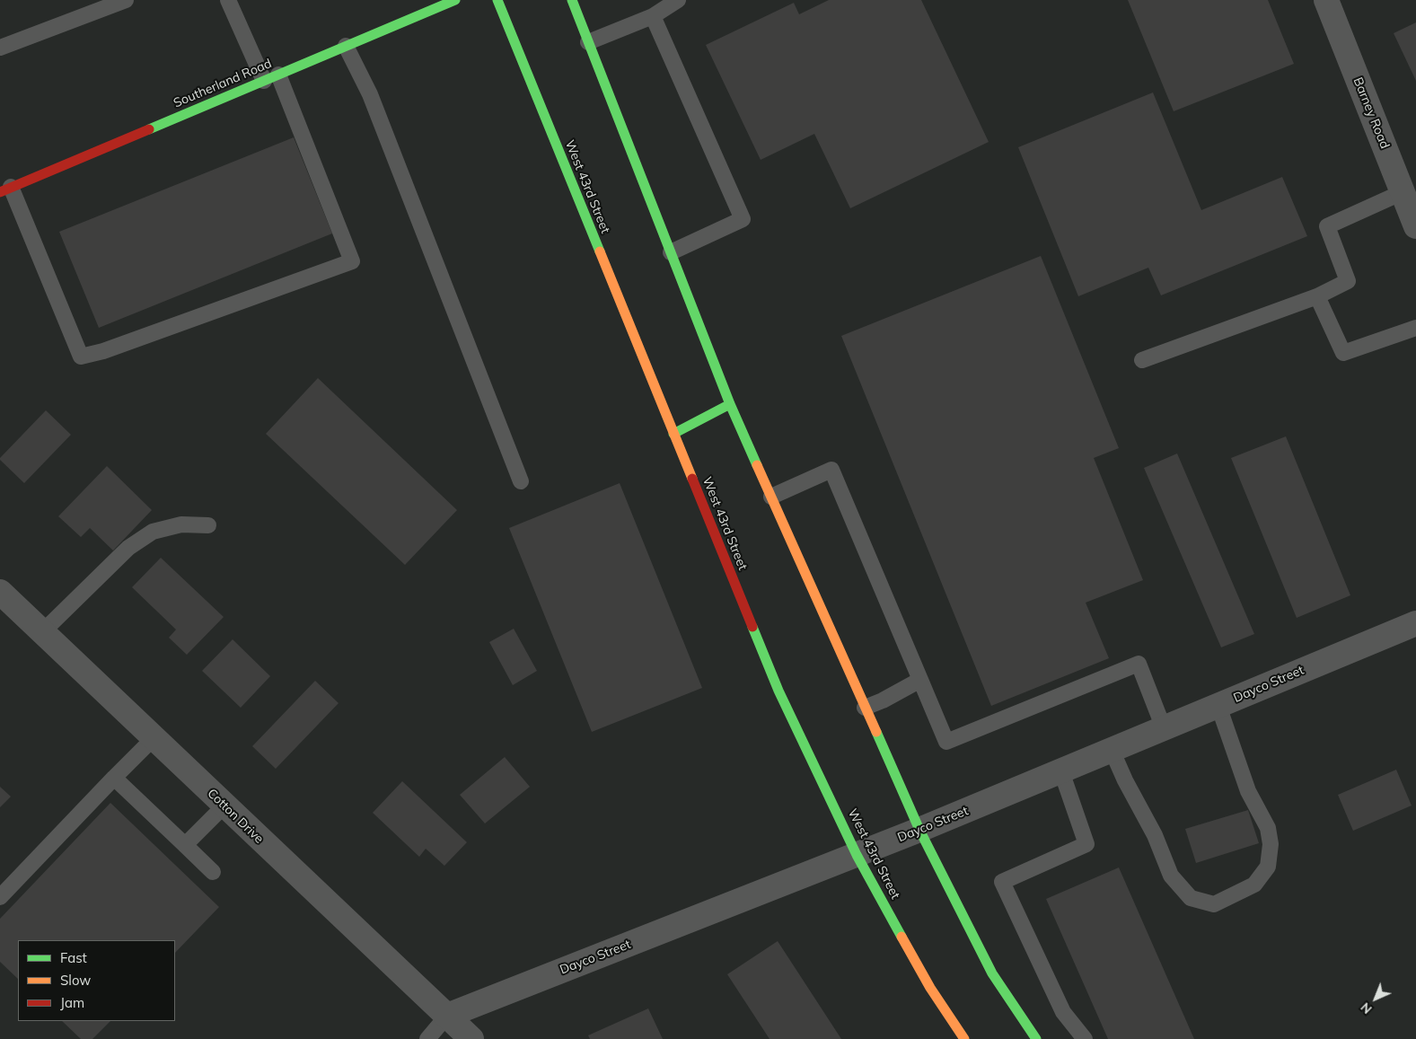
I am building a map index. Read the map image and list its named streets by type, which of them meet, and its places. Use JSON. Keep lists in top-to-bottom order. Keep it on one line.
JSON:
{"streets":{"main road":["Southerland Road","West 43rd Street"],"street":["Barney Road","Dayco Street","Cotton Drive"]},"crossings":[["West 43rd Street","Dayco Street"],["Dayco Street","Cotton Drive"]],"legend":["Fast","Slow","Jam"],"north":"bottom left"}
